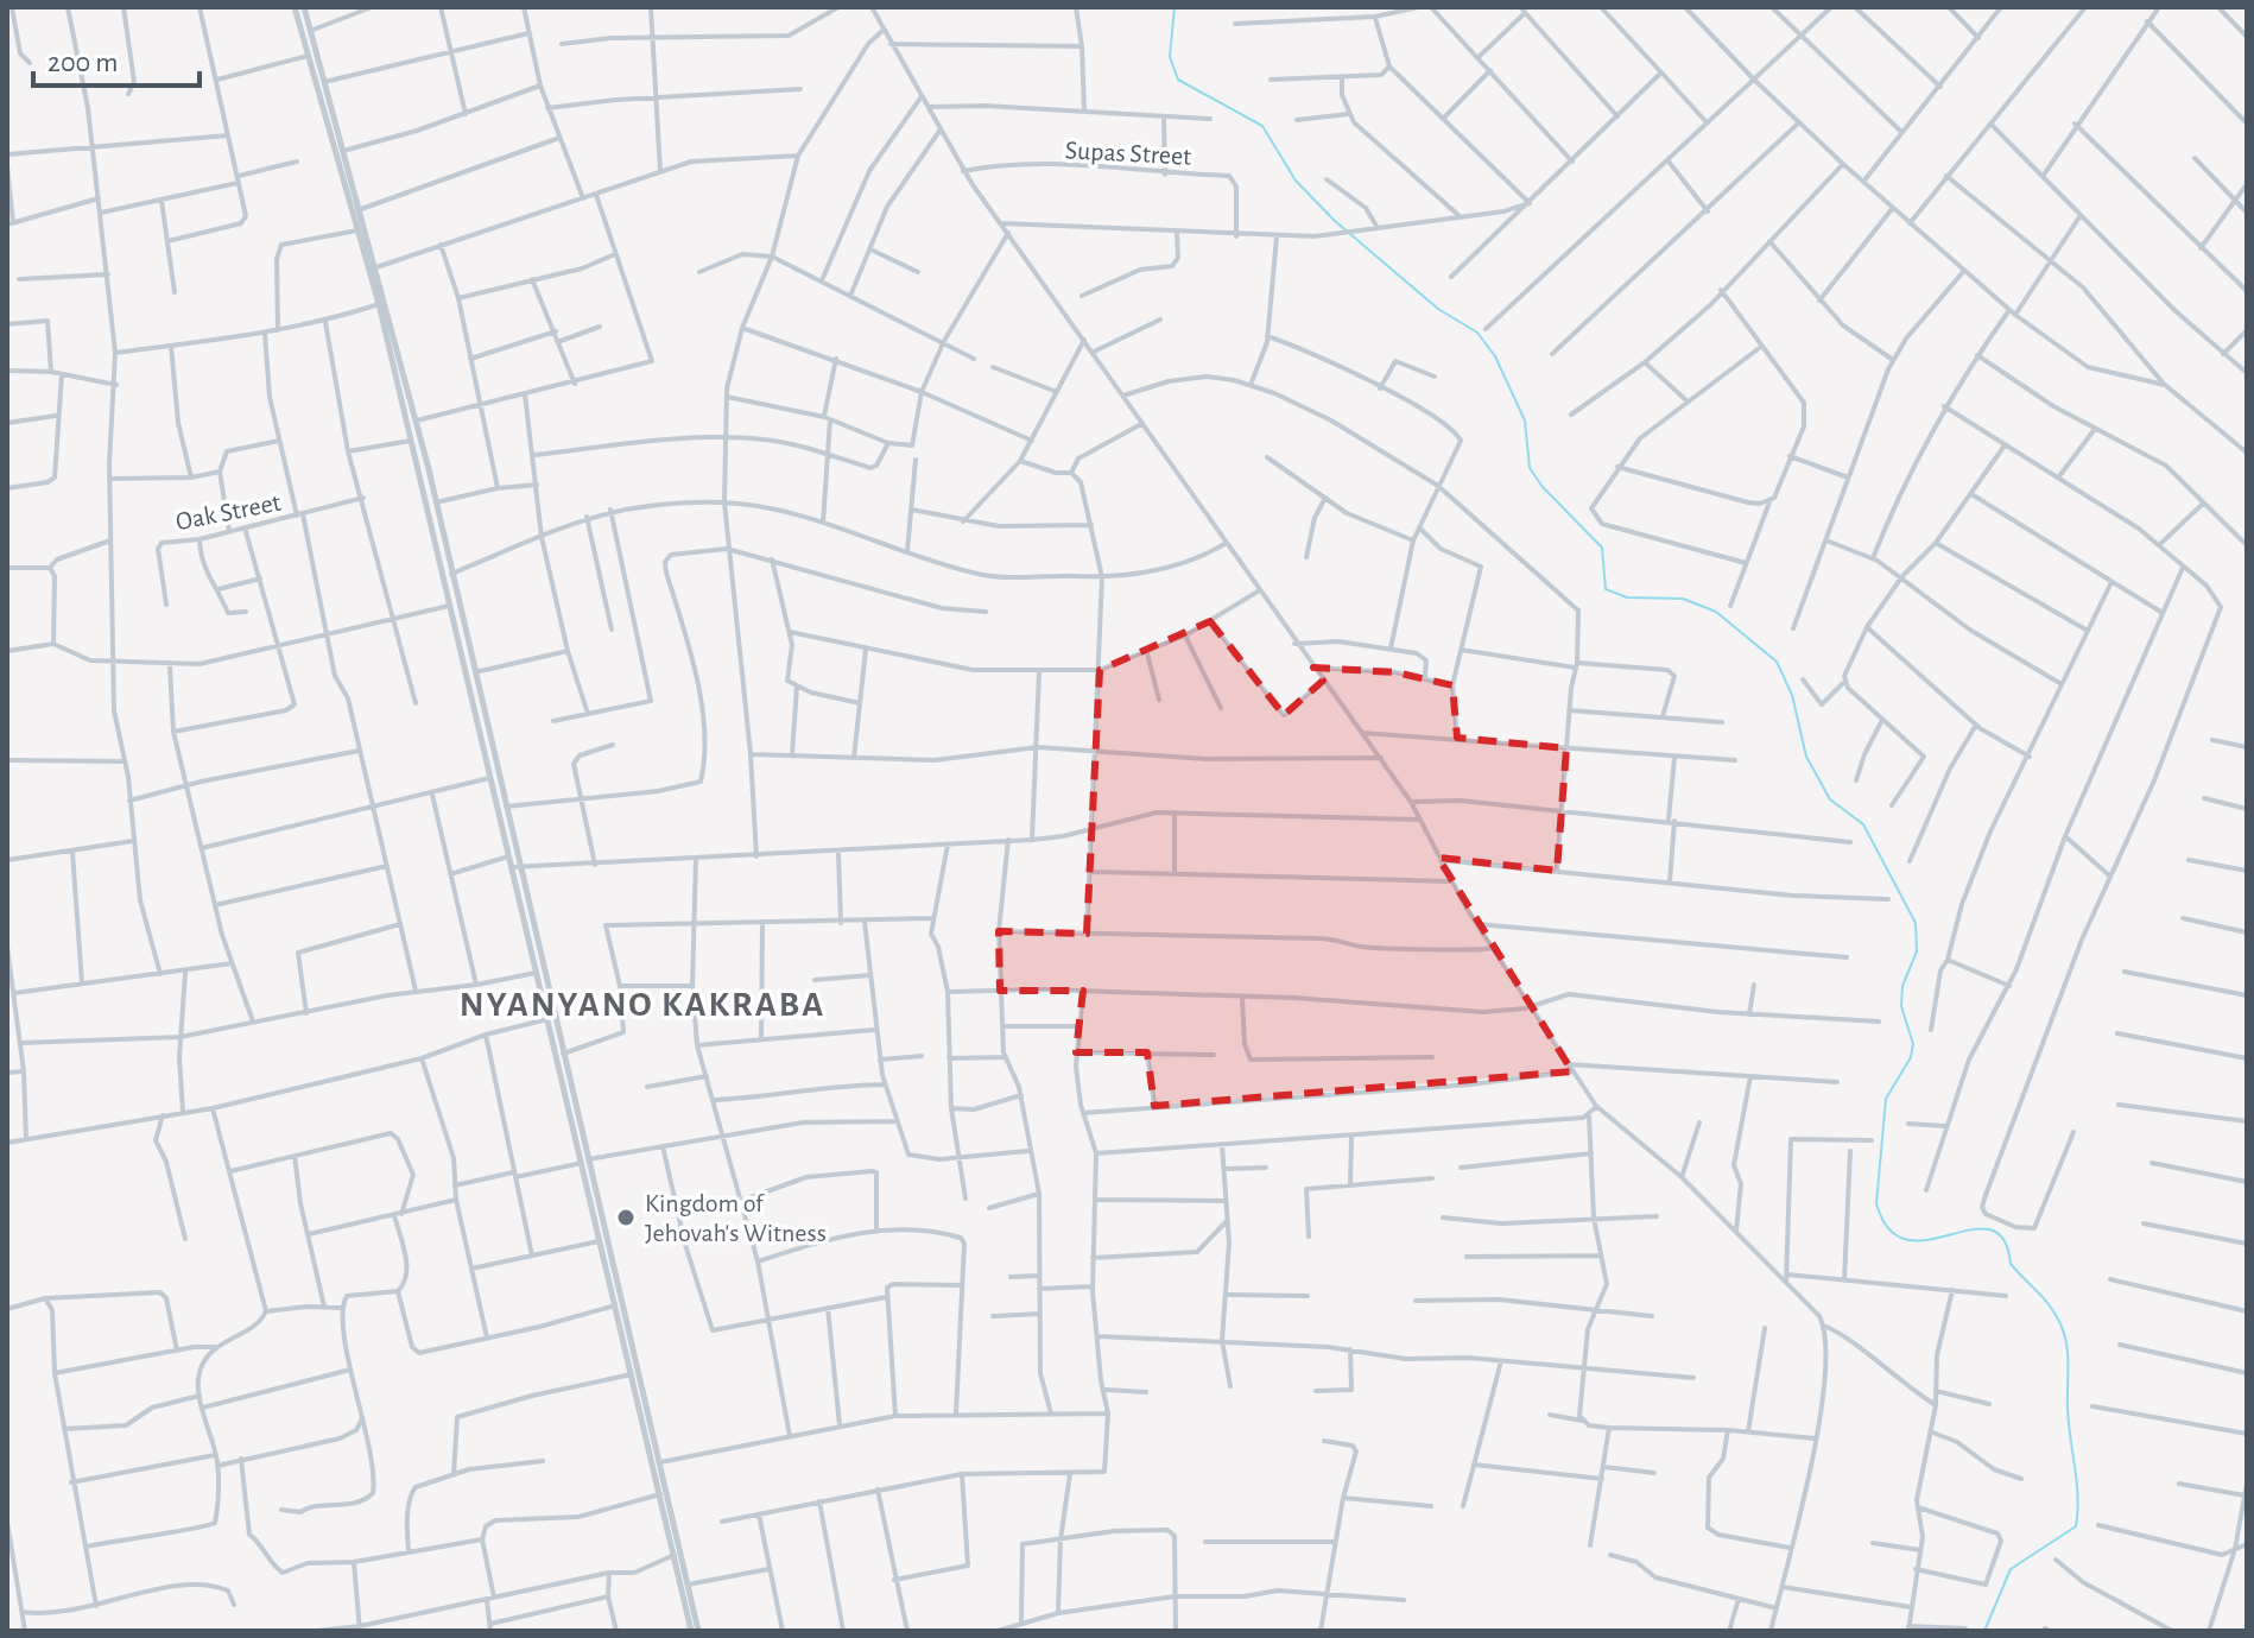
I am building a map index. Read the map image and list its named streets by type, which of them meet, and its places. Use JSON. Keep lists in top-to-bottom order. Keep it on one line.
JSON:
{"streets":{"street":["Supas Street","Oak Street"]},"districts":["NYANYANO KAKRABA"],"places":["Kingdom of Jehovah's Witness"],"scale_bar":"200 m"}
